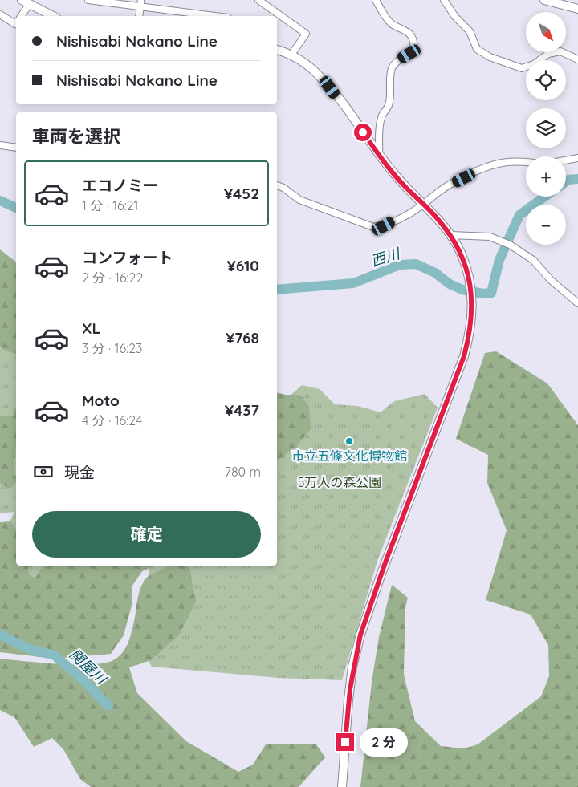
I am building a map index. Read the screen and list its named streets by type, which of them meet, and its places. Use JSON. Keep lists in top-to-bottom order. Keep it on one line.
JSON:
{"water":["西川","関屋川"],"parks":["5万人の森公園"],"places":["市立五條文化博物館"],"north":"bottom right","page":{"map_buttons":["+","−"],"banner":["Nishisabi Nakano Line","Nishisabi Nakano Line"],"heading":"車両を選択","list":[{"name":"エコノミー","note":"1 分 · 16:21","value":"¥452"},{"name":"コンフォート","note":"2 分 · 16:22","value":"¥610"},{"name":"XL","note":"3 分 · 16:23","value":"¥768"},{"name":"Moto","note":"4 分 · 16:24","value":"¥437"}],"pay":["現金","780 m"],"buttons":"確定","bubble":"2 分"}}
